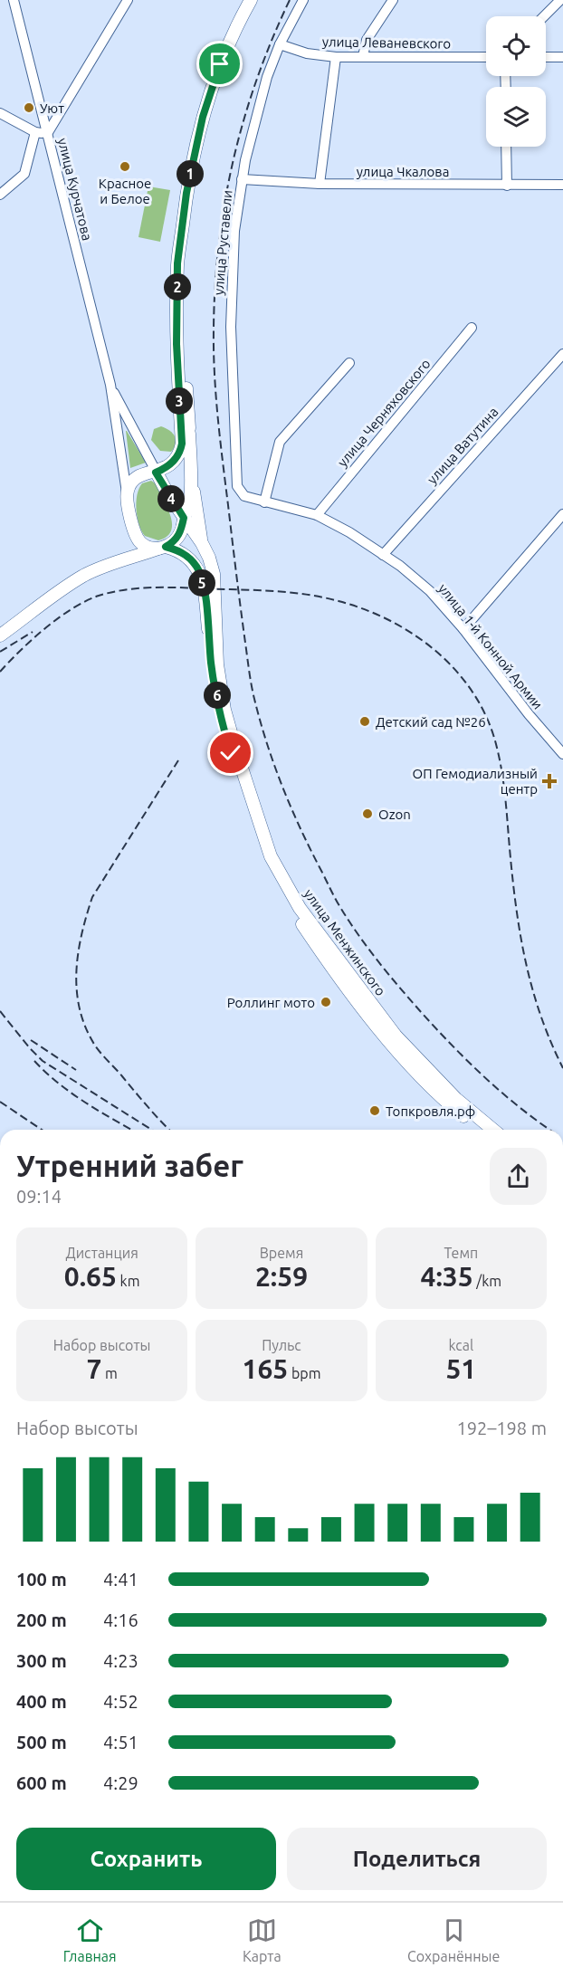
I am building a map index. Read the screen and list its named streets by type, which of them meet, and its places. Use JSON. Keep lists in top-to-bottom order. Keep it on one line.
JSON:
{"streets":{"main road":["улица Менжинского"],"street":["улица Леваневского","улица Чкалова","улица Курчатова","улица Руставели","улица Черняховского","улица Ватутина","улица 1-й Конной Армии"]},"crossings":[["улица Леваневского","улица Руставели"],["улица Чкалова","улица Руставели"],["улица Руставели","улица 1-й Конной Армии"],["улица Черняховского","улица 1-й Конной Армии"],["улица Ватутина","улица 1-й Конной Армии"]],"places":{"other":["Уют","Красное и Белое","Детский сад №26","Ozon","Роллинг мото","Топкровля.рф"],"health":["ОП Гемодиализный центр"]},"page":{"pins":["1","2","3","4","5","6"],"heading":["Утренний забег","09:14"],"stats":[["Дистанция","0.65 km"],["Время","2:59"],["Темп","4:35 /km"],["Набор высоты","7 m"],["Пульс","165 bpm"],["kcal","51"]],"chart":["Набор высоты","192–198 m"],"list":[{"name":"100 m","note":"4:41"},{"name":"200 m","note":"4:16"},{"name":"300 m","note":"4:23"},{"name":"400 m","note":"4:52"},{"name":"500 m","note":"4:51"},{"name":"600 m","note":"4:29"}],"buttons":["Сохранить","Поделиться"],"tabs":["Главная","Карта","Сохранённые"]}}
